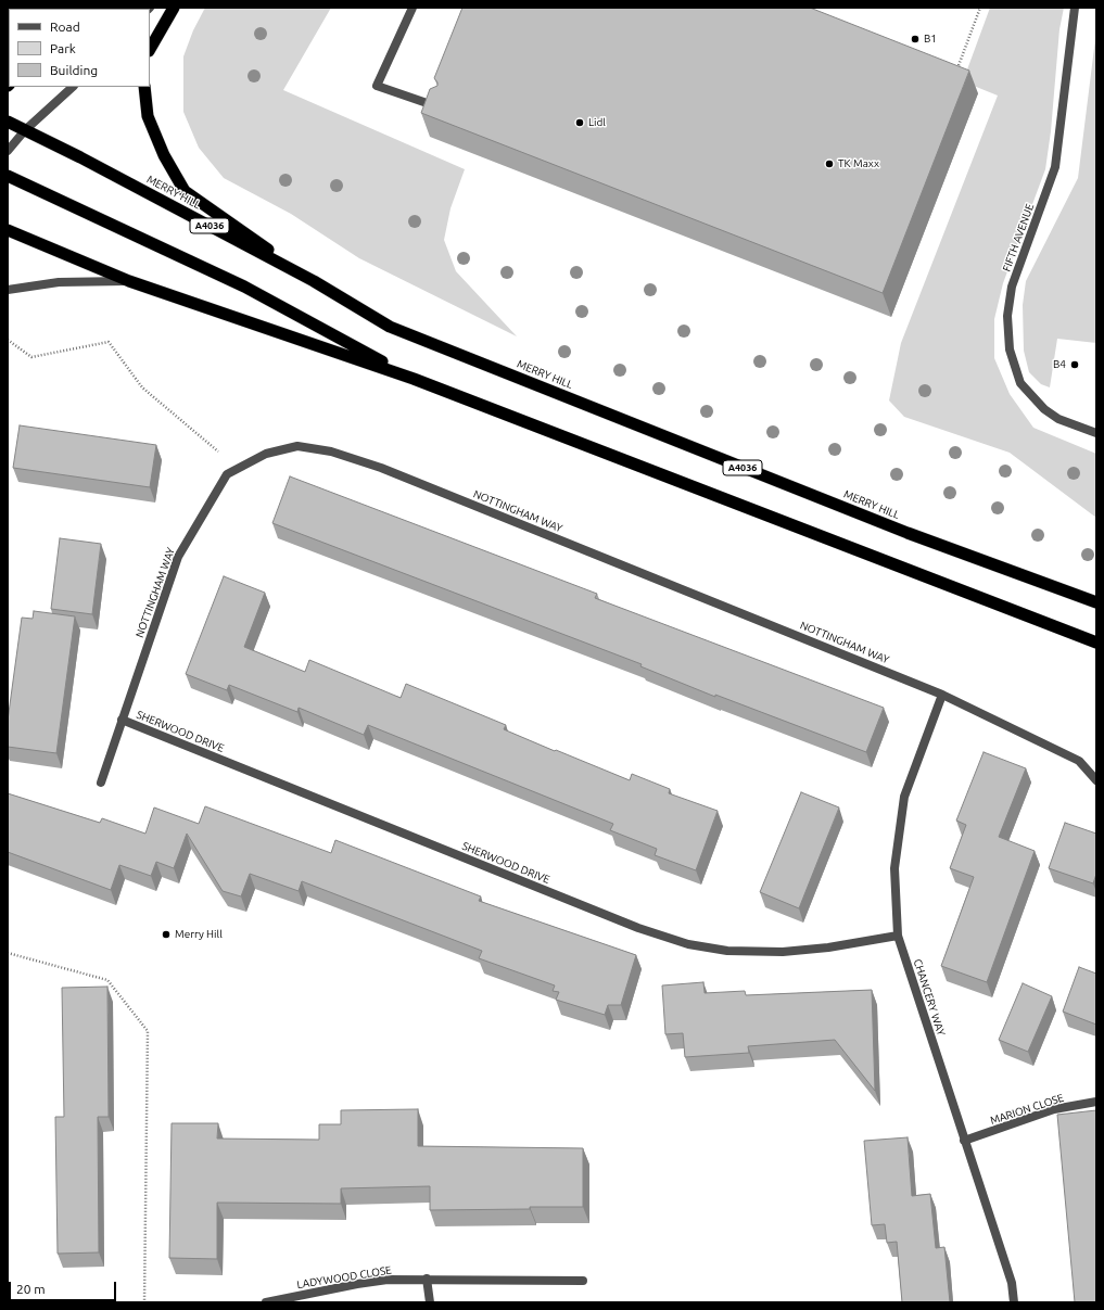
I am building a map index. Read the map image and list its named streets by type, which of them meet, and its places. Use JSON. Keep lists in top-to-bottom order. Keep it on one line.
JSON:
{"streets":{"highway":["MERRY HILL","A4036"],"street":["FIFTH AVENUE","NOTTINGHAM WAY","SHERWOOD DRIVE","CHANCERY WAY","MARION CLOSE","LADYWOOD CLOSE"]},"crossings":[["NOTTINGHAM WAY","SHERWOOD DRIVE"],["NOTTINGHAM WAY","CHANCERY WAY"],["SHERWOOD DRIVE","CHANCERY WAY"],["CHANCERY WAY","MARION CLOSE"]],"places":["B1","Lidl","TK Maxx","B4","Merry Hill"],"legend":["Road","Park","Building"],"scale_bar":"20 m"}
